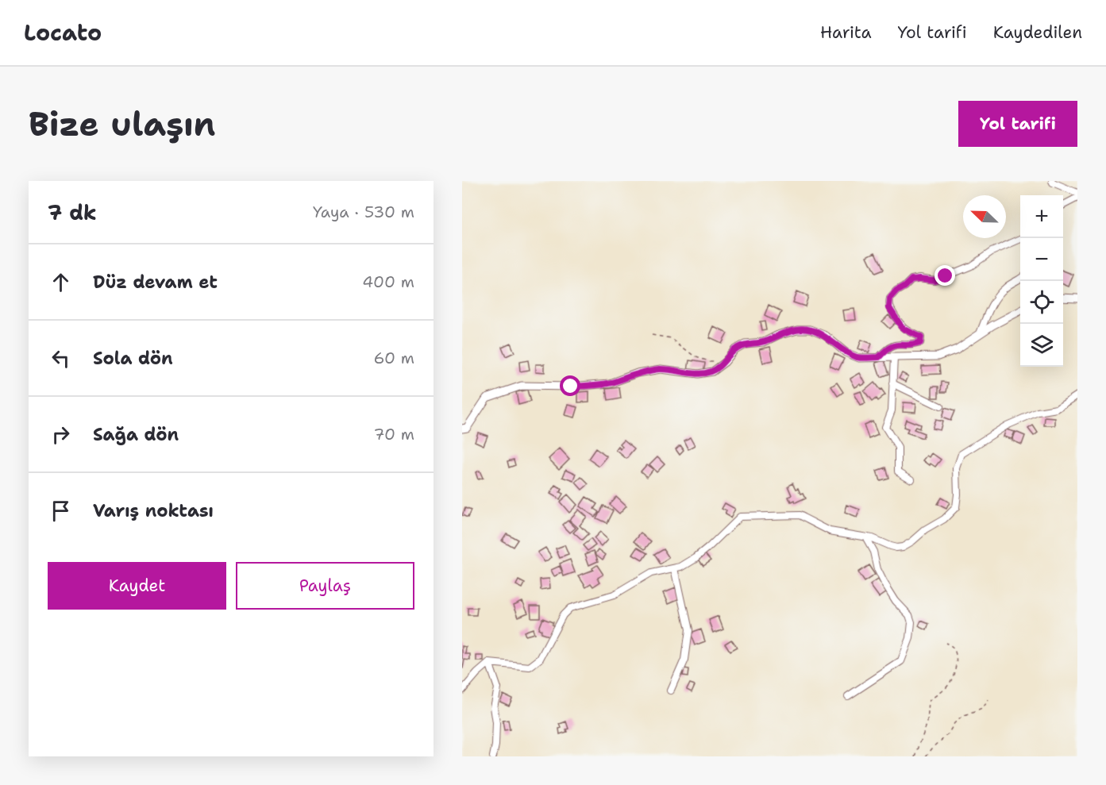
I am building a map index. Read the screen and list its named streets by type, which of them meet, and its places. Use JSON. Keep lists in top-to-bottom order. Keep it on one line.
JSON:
{"north":"top left","page":{"header":"Locato","nav":["Harita","Yol tarifi","Kaydedilen"],"buttons":["Yol tarifi",["Kaydet","Paylaş"]],"title":"Bize ulaşın","heading":["7 dk","Yaya · 530 m"],"map_buttons":["+","−"],"list":[["Düz devam et","400 m"],["Sola dön","60 m"],["Sağa dön","70 m"],"Varış noktası"]}}
